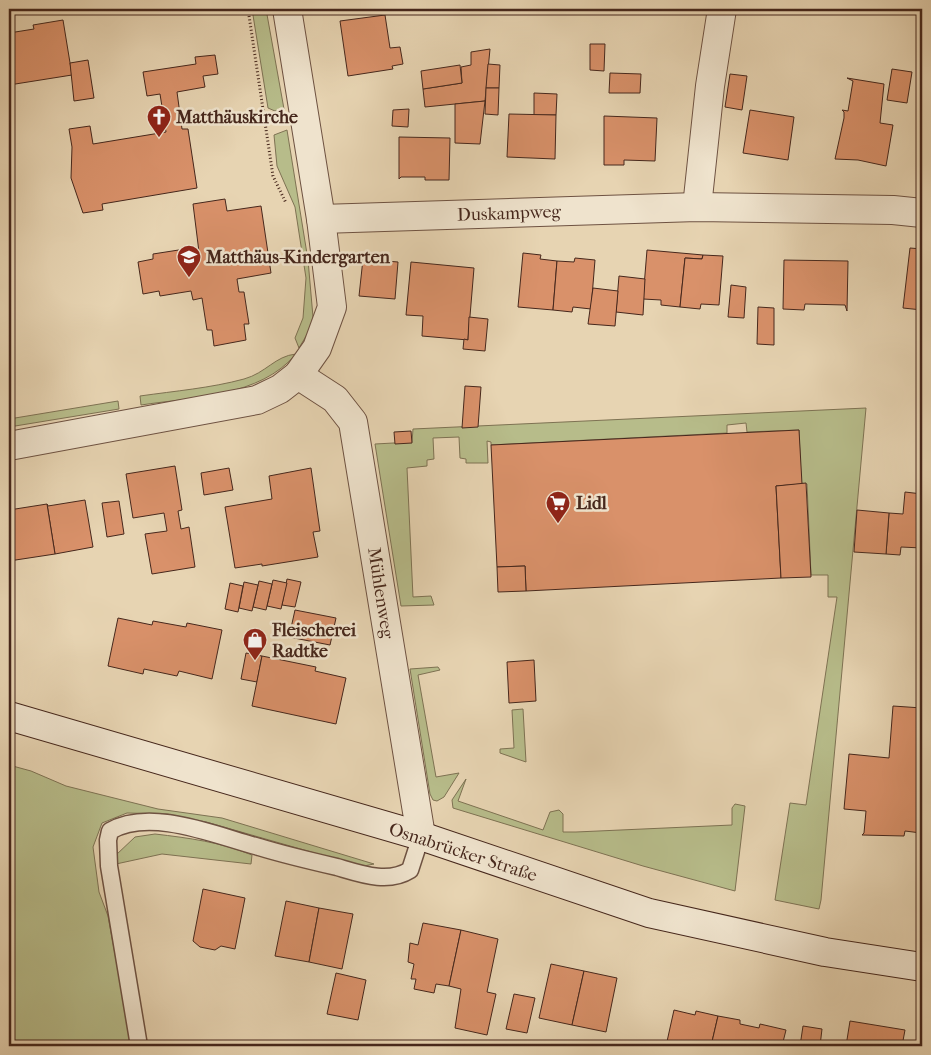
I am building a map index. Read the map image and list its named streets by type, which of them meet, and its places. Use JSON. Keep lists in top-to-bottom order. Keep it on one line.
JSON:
{"streets":{"street":["Duskampweg","Mühlenweg","Osnabrücker Straße"]},"crossings":[["Mühlenweg","Osnabrücker Straße"]],"places":{"church":["Matthäuskirche"],"school or university":["Matthäus-Kindergarten"],"supermarket":["Lidl"],"shop":["Fleischerei Radtke"]}}
